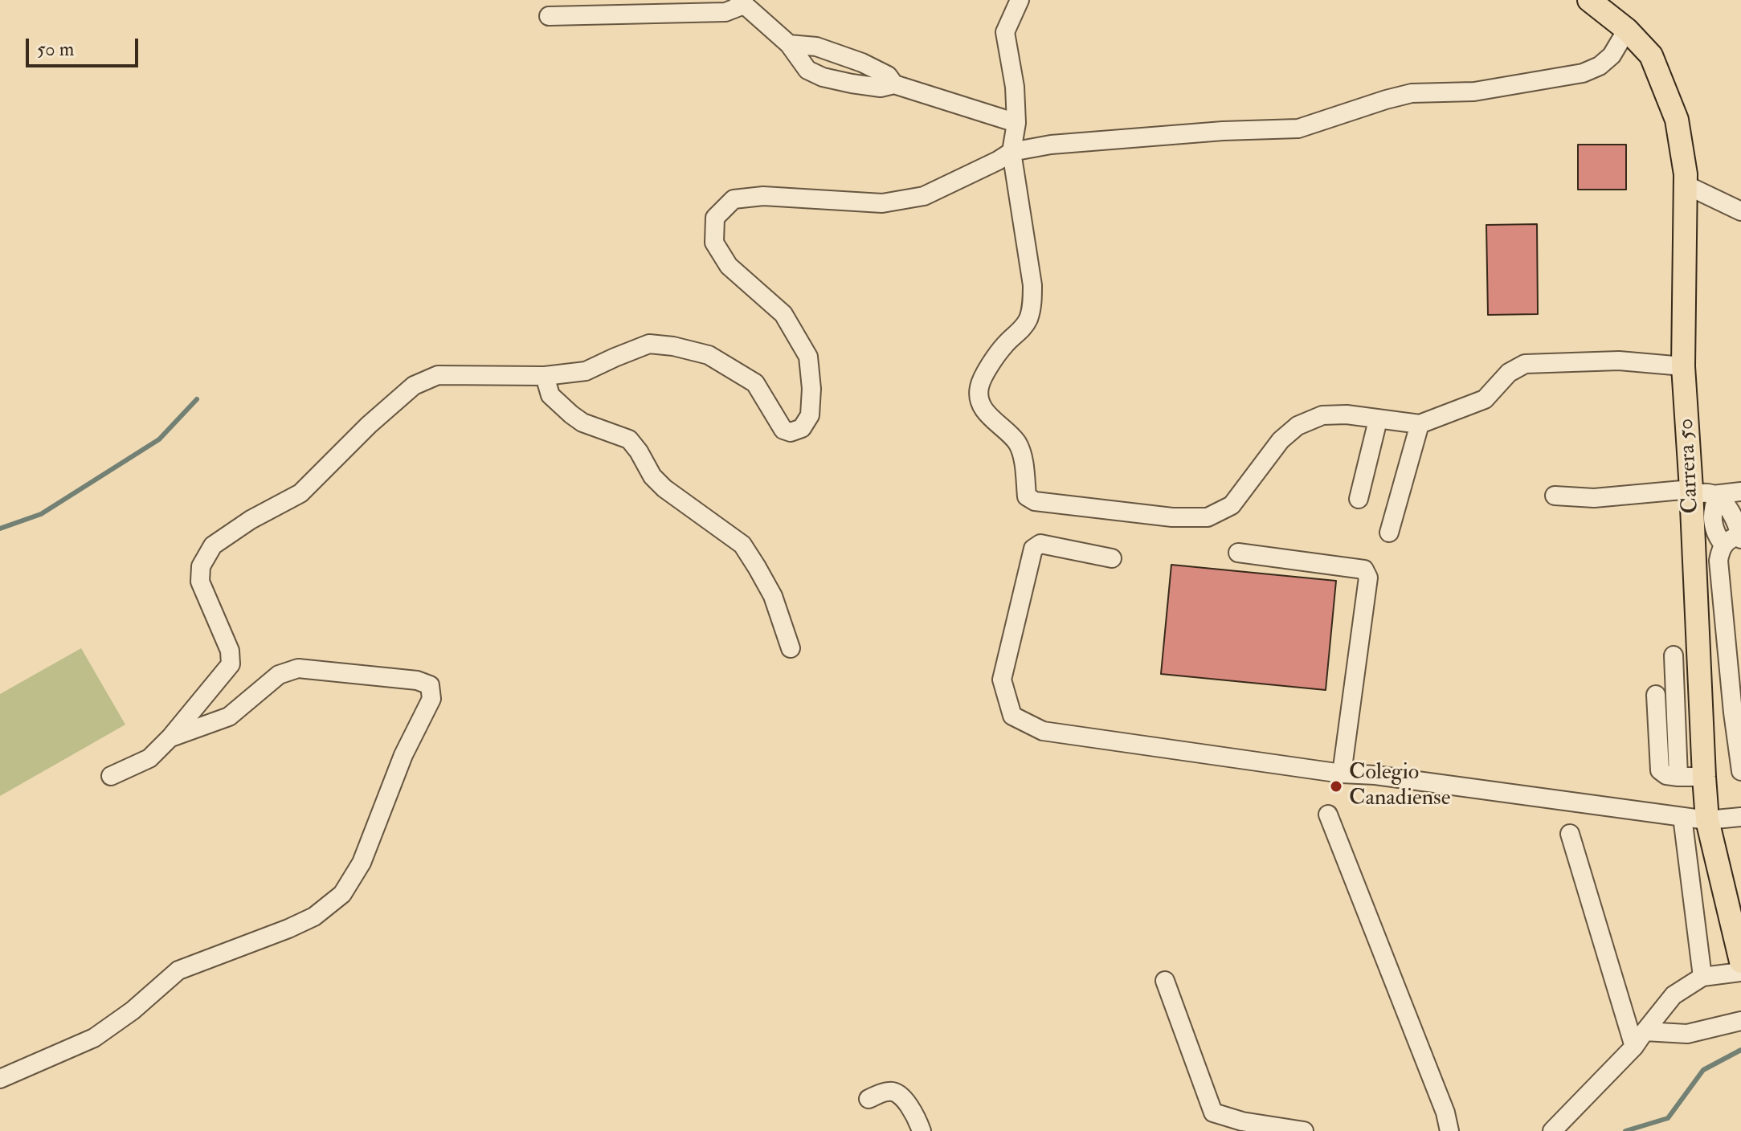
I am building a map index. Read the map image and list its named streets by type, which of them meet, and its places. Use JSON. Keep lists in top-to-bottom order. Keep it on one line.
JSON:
{"streets":{"main road":["Carrera 50"]},"places":["Colegio Canadiense"],"scale_bar":"50 m"}
